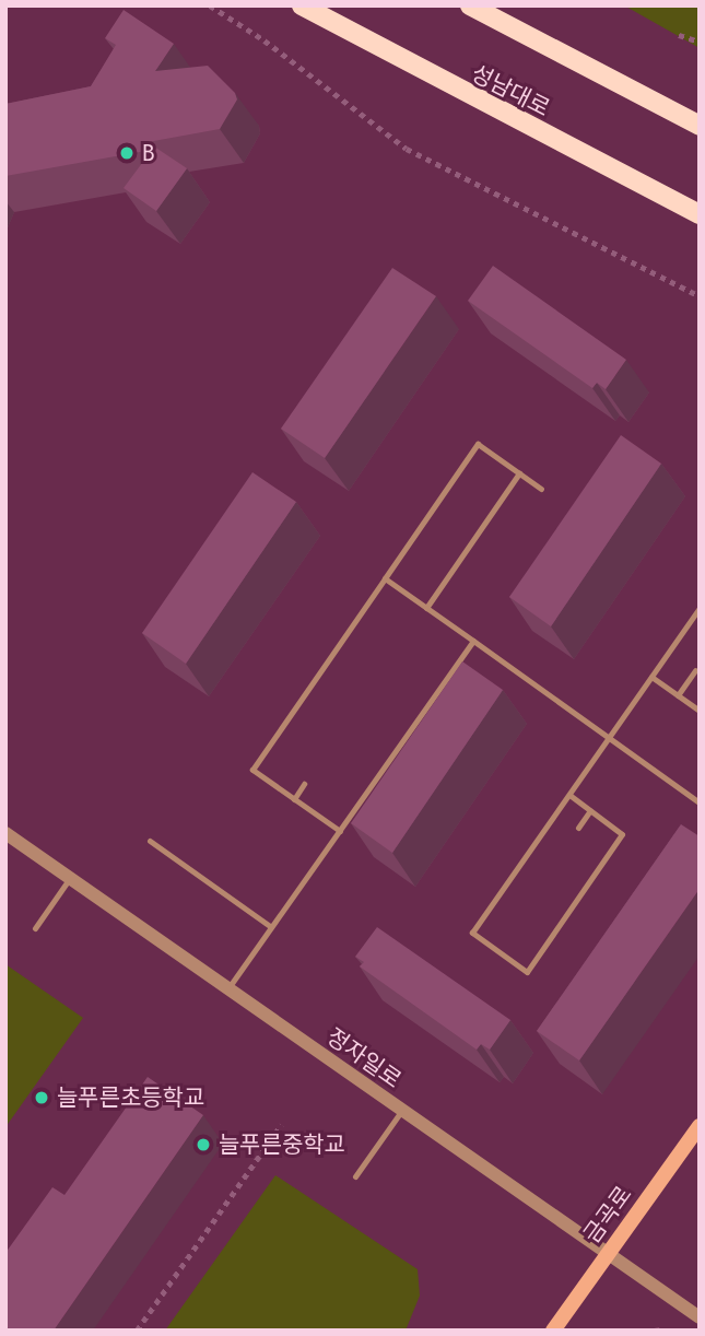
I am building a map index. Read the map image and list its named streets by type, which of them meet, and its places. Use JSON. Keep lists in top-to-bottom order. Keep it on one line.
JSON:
{"streets":{"main road":["성남대로","금곡로"],"street":["정자일로"]},"crossings":[["정자일로","금곡로"]],"places":["B","늘푸른초등학교","늘푸른중학교"]}
